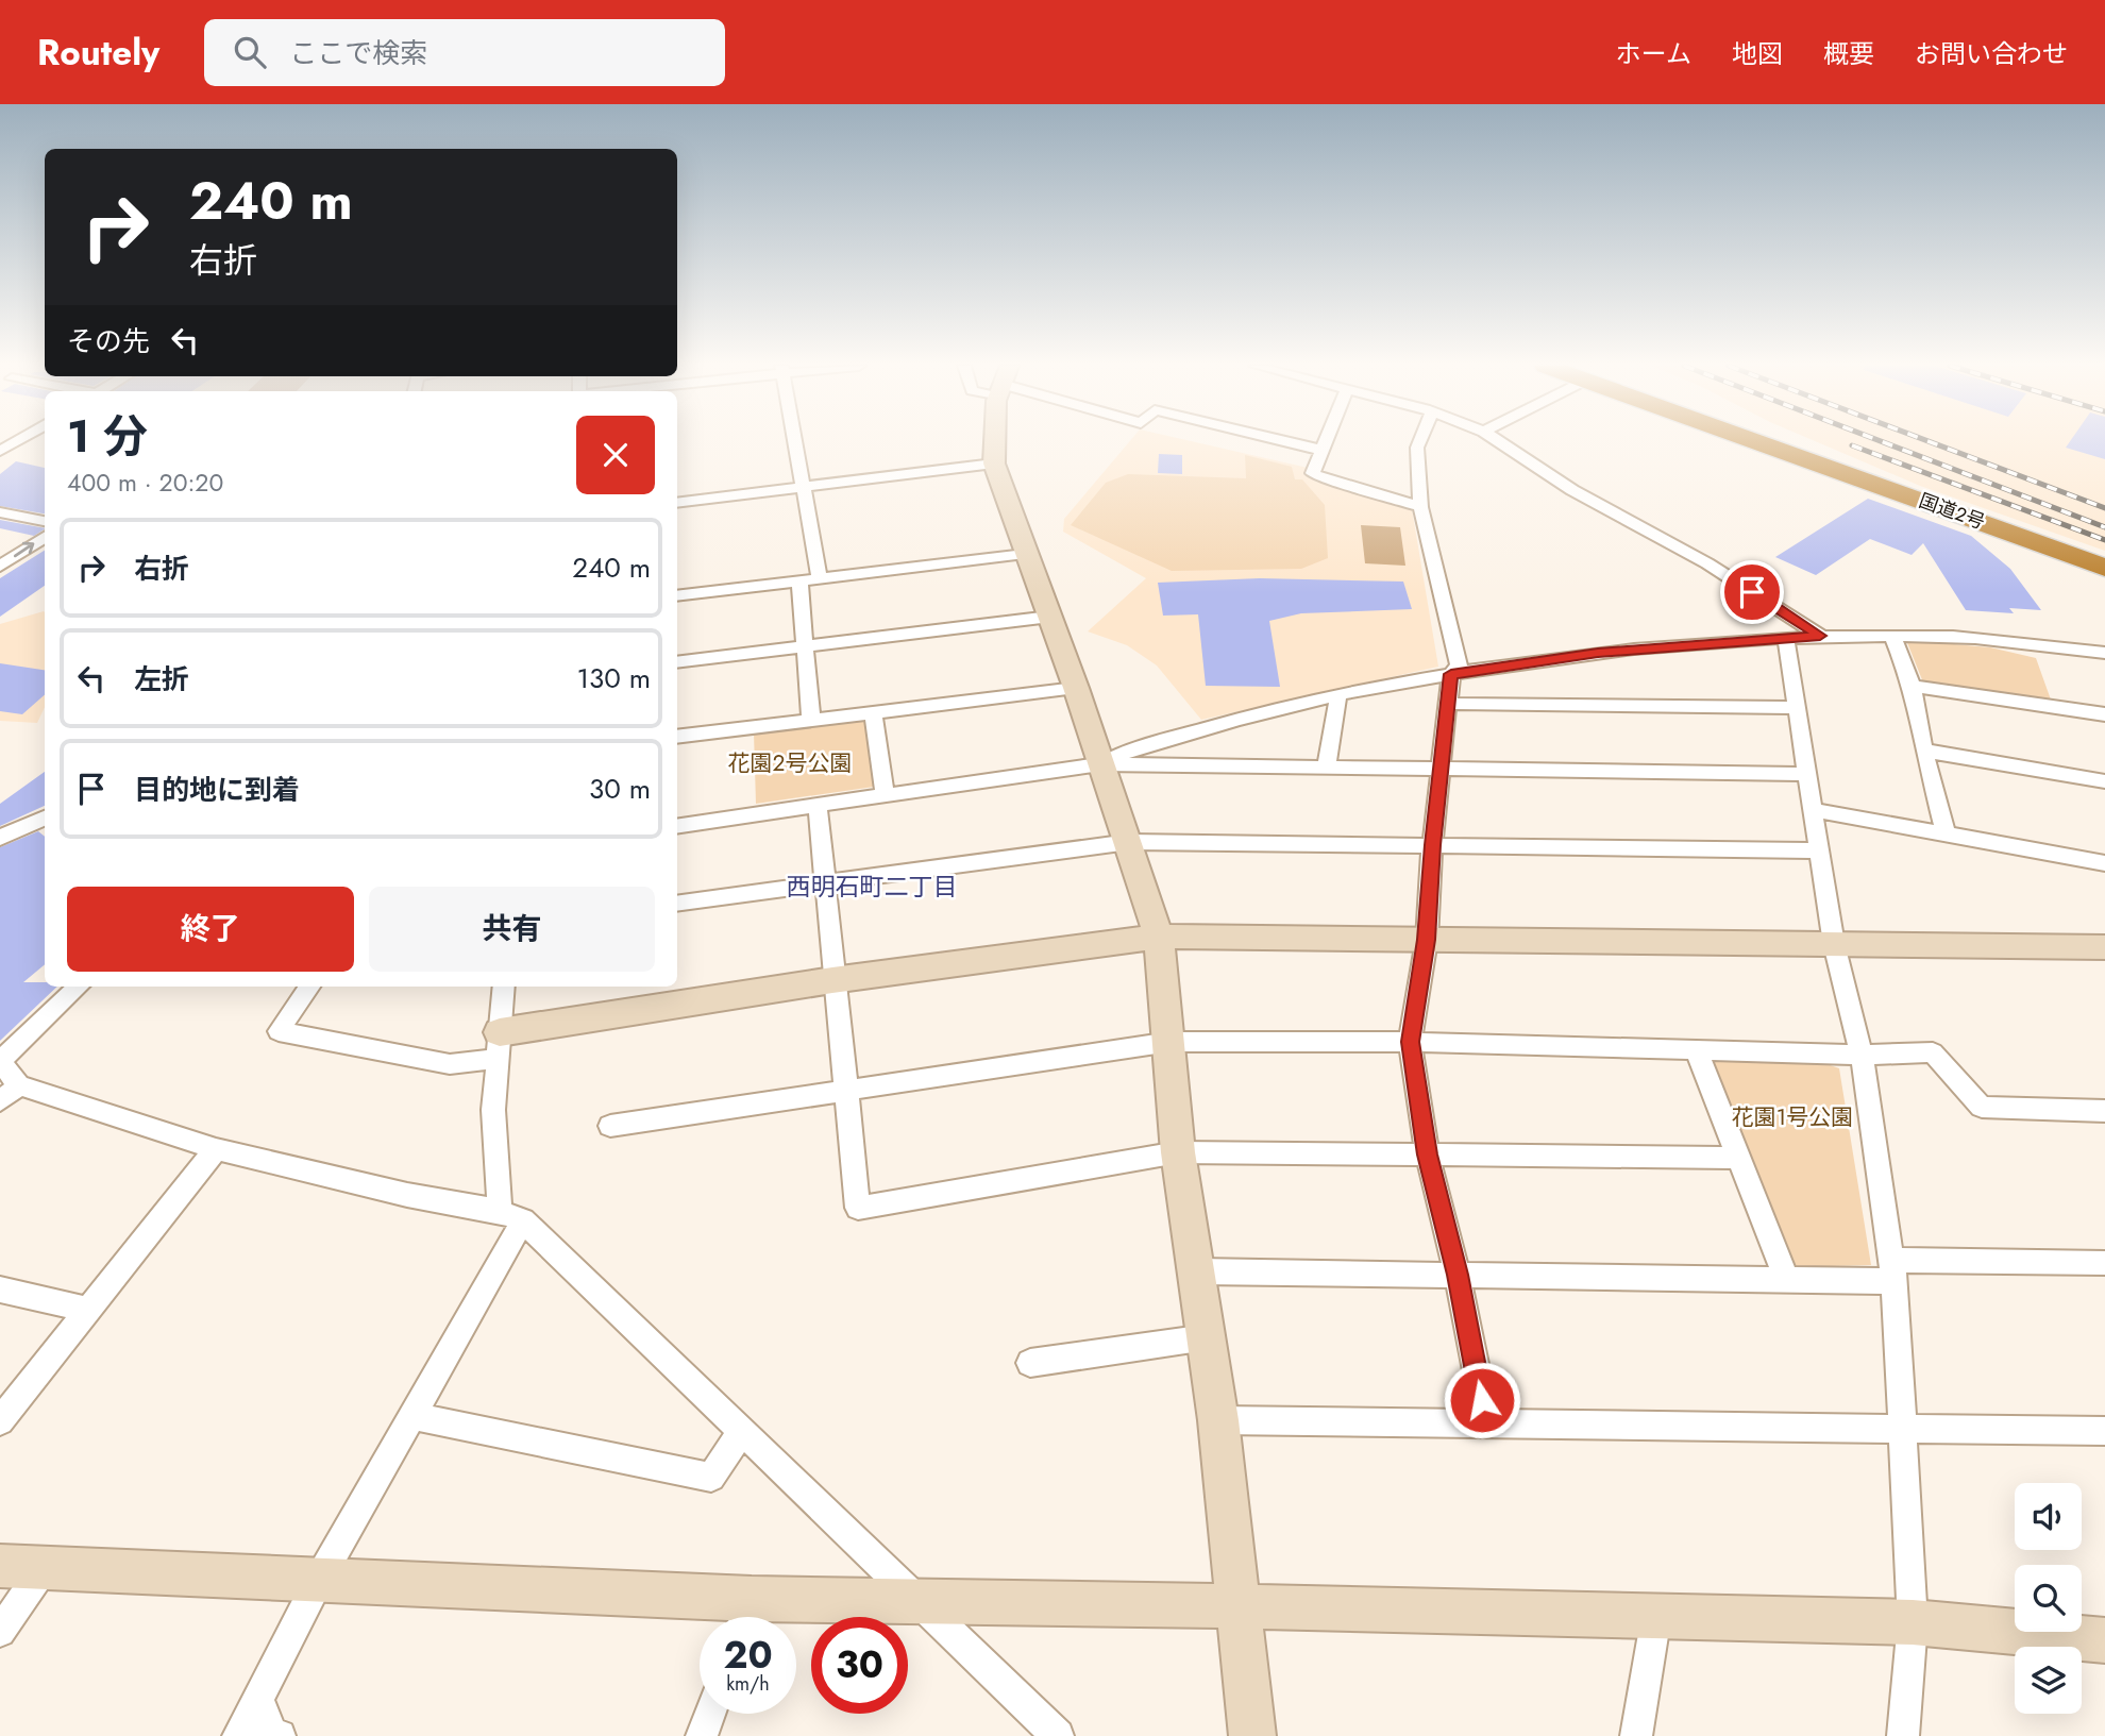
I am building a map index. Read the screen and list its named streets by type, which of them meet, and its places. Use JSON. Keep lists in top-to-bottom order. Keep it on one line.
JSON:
{"streets":{"highway":["国道2号"]},"districts":["西明石町二丁目"],"parks":["花園2号公園","花園1号公園"],"page":{"header":"Routely","search":"ここで検索","nav":["ホーム","地図","概要","お問い合わせ"],"turn":["240 m","右折"],"then":"その先","heading":["1 分","400 m · 20:20"],"list":[{"name":"右折","value":"240 m"},{"name":"左折","value":"130 m"},{"name":"目的地に到着","value":"30 m"}],"buttons":["終了","共有"],"speed":"20 km/h","limit":"30"}}
